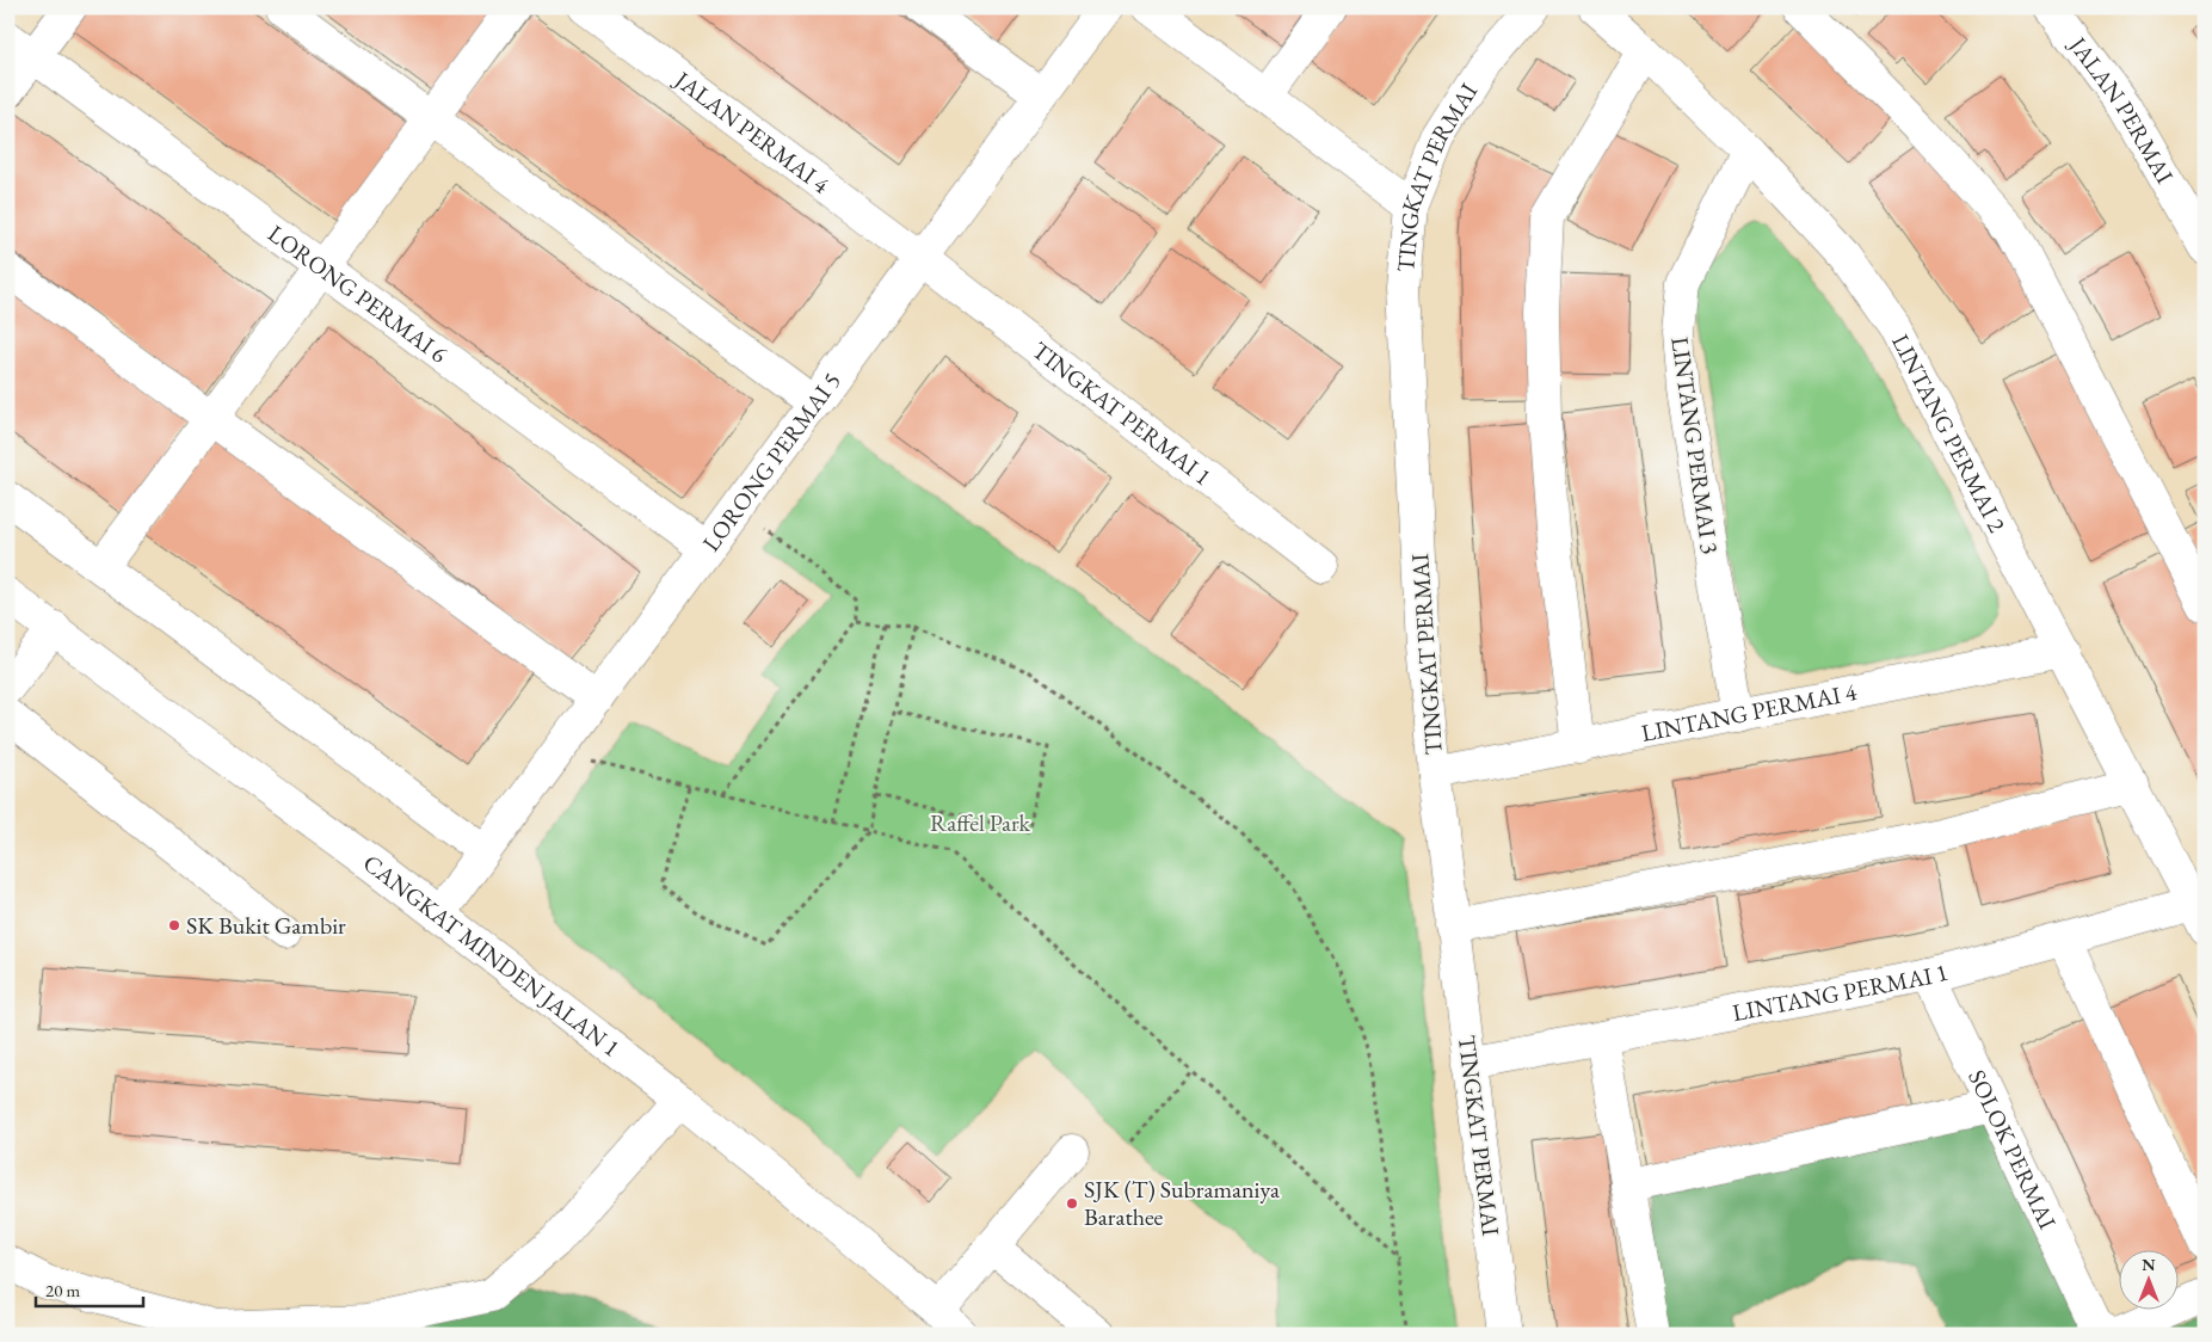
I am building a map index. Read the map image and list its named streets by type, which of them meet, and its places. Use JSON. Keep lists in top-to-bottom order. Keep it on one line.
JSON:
{"streets":{"street":["JALAN PERMAI","JALAN PERMAI 4","TINGKAT PERMAI","LORONG PERMAI 6","TINGKAT PERMAI 1","LINTANG PERMAI 2","LINTANG PERMAI 3","LORONG PERMAI 5","LINTANG PERMAI 4","CANGKAT MINDEN JALAN 1","LINTANG PERMAI 1","SOLOK PERMAI"]},"crossings":[["JALAN PERMAI 4","TINGKAT PERMAI 1"],["JALAN PERMAI 4","LORONG PERMAI 5"],["TINGKAT PERMAI","LINTANG PERMAI 4"],["TINGKAT PERMAI","LINTANG PERMAI 1"],["LORONG PERMAI 6","LORONG PERMAI 5"],["TINGKAT PERMAI 1","LORONG PERMAI 5"],["LINTANG PERMAI 2","LINTANG PERMAI 3"],["LINTANG PERMAI 2","LINTANG PERMAI 4"],["LINTANG PERMAI 2","LINTANG PERMAI 1"],["LINTANG PERMAI 3","LINTANG PERMAI 4"],["LORONG PERMAI 5","CANGKAT MINDEN JALAN 1"],["LINTANG PERMAI 1","SOLOK PERMAI"]],"parks":["Raffel Park"],"places":["SK Bukit Gambir","SJK (T) Subramaniya Barathee"],"scale_bar":"20 m","north":"top"}
